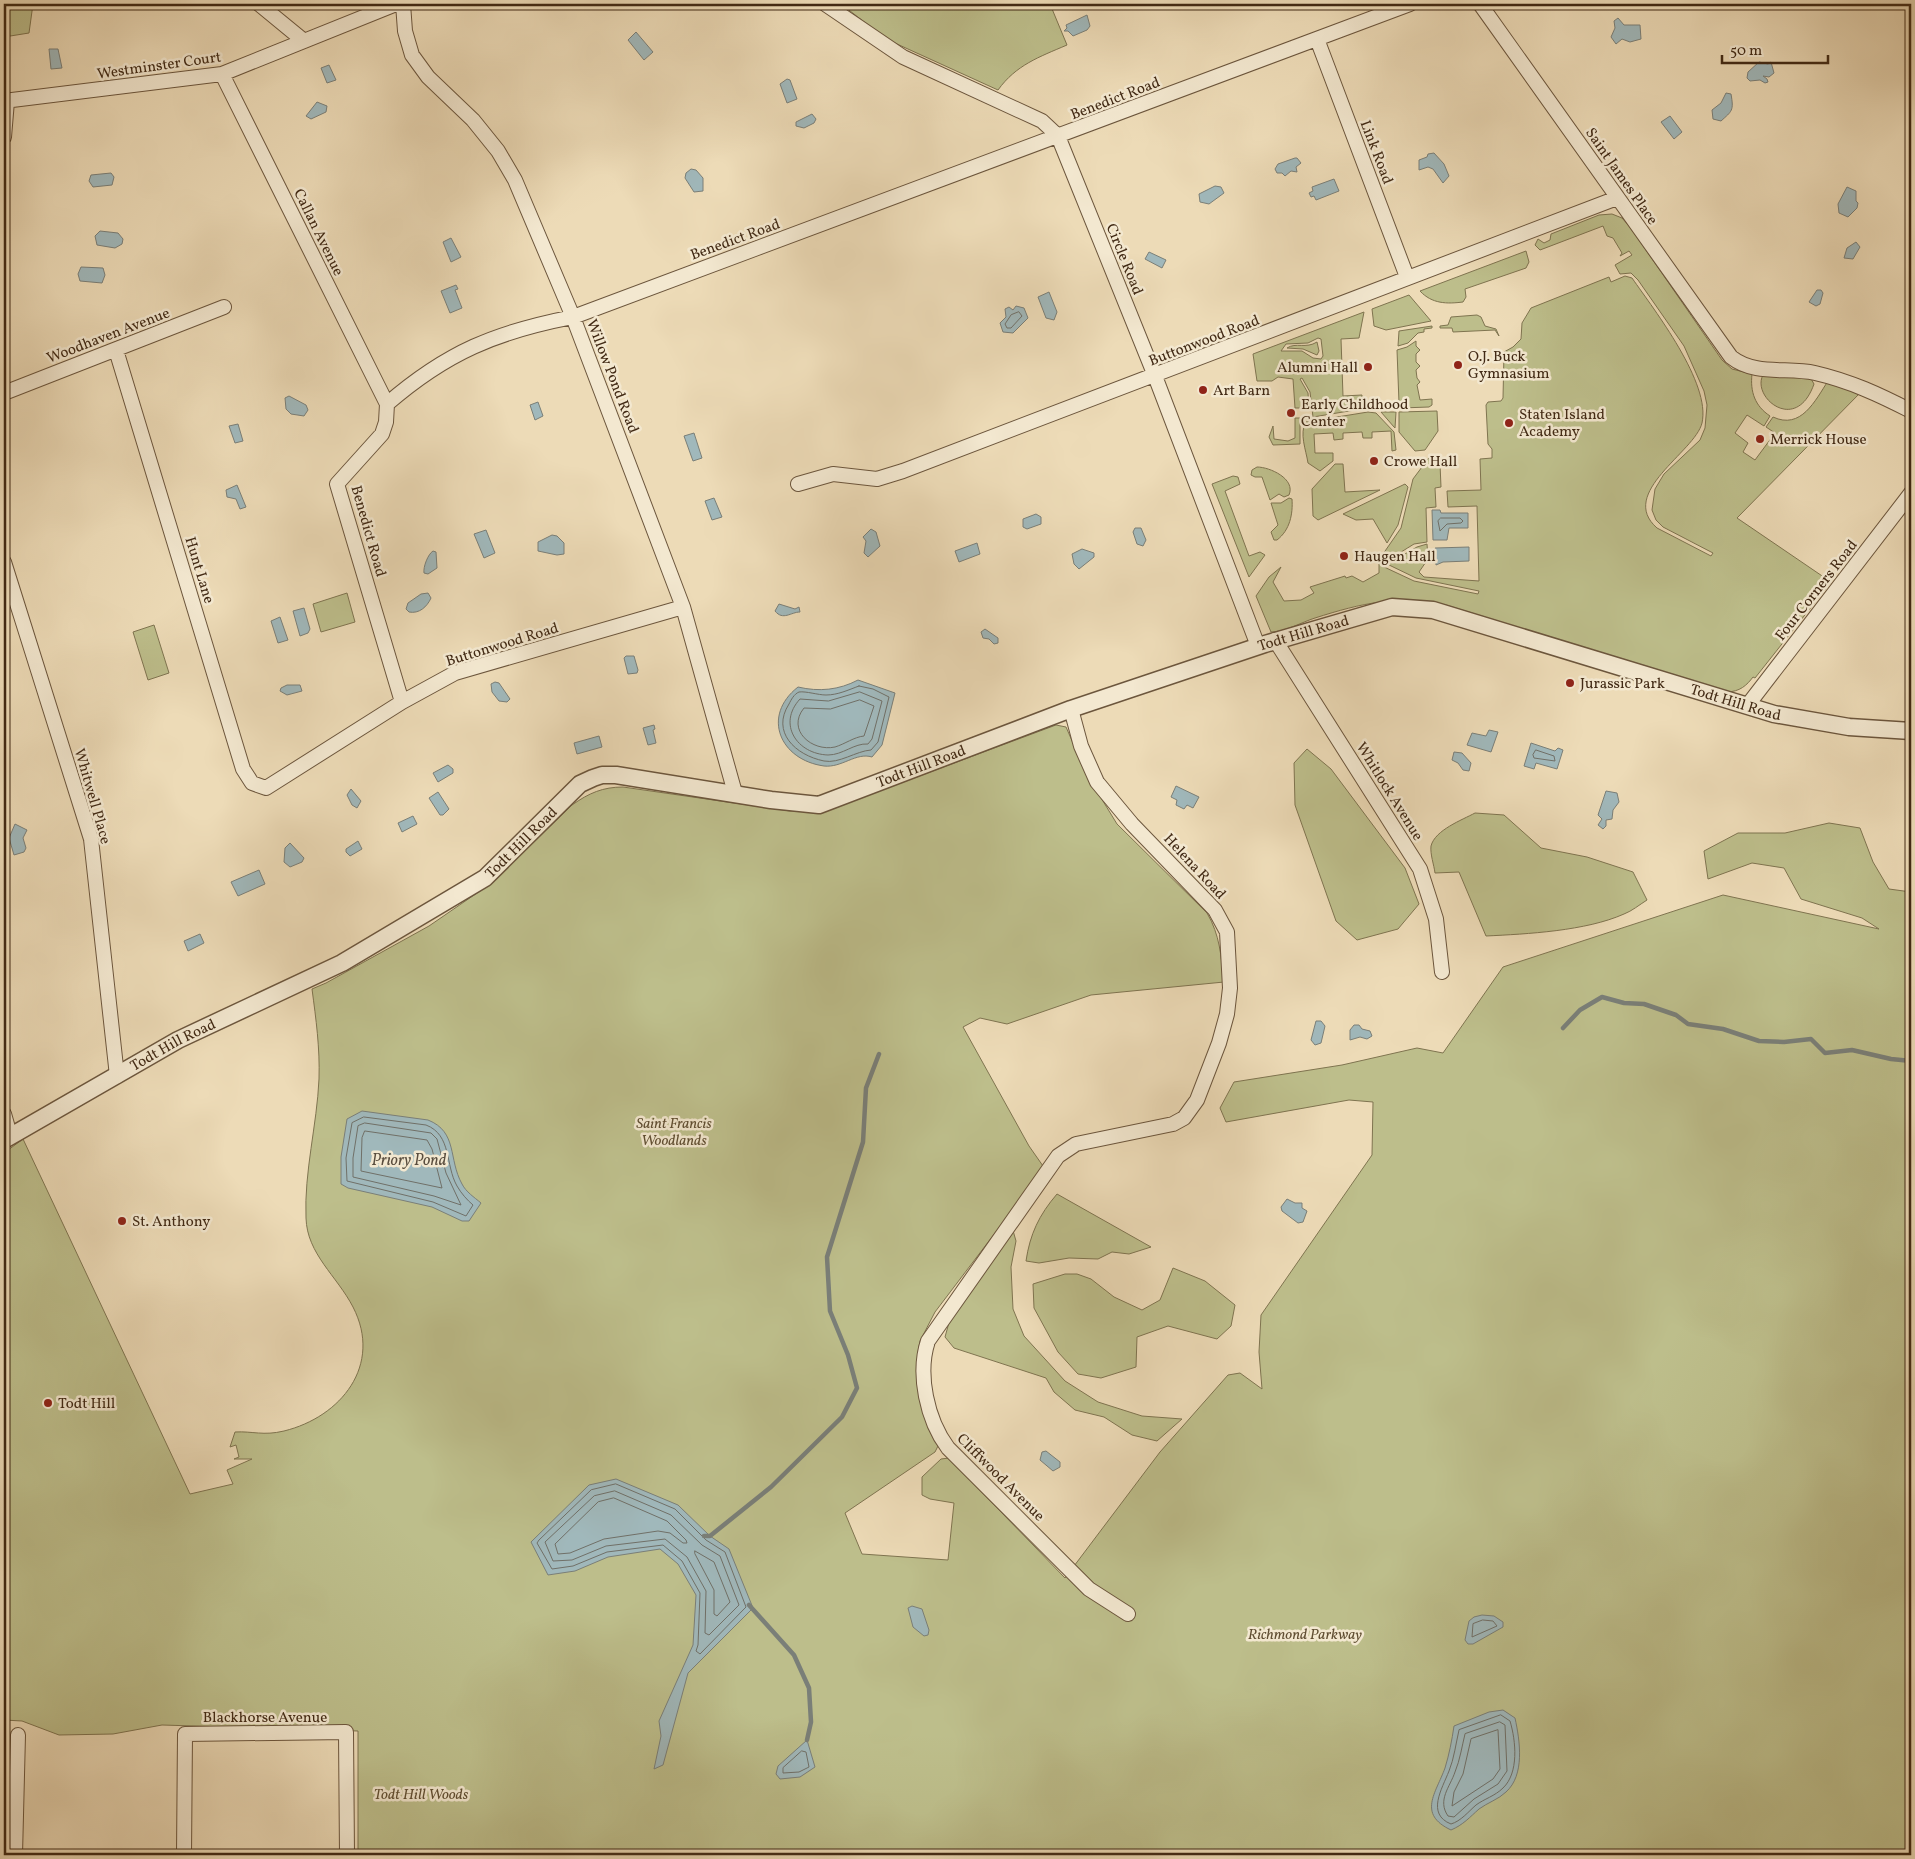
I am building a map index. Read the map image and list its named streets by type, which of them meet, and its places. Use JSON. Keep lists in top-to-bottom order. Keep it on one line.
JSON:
{"streets":{"street":["Westminster Court","Benedict Road","Link Road","Saint James Place","Callan Avenue","Circle Road","Woodhaven Avenue","Buttonwood Road","Willow Pond Road","Hunt Lane","Four Corners Road","Todt Hill Road","Whitlock Avenue","Whitwell Place","Helena Road","Cliffwood Avenue","Blackhorse Avenue"]},"crossings":[["Westminster Court","Callan Avenue"],["Benedict Road","Link Road"],["Benedict Road","Callan Avenue"],["Benedict Road","Circle Road"],["Benedict Road","Buttonwood Road"],["Benedict Road","Willow Pond Road"],["Link Road","Buttonwood Road"],["Saint James Place","Buttonwood Road"],["Circle Road","Buttonwood Road"],["Circle Road","Todt Hill Road"],["Woodhaven Avenue","Hunt Lane"],["Buttonwood Road","Willow Pond Road"],["Buttonwood Road","Hunt Lane"],["Willow Pond Road","Todt Hill Road"],["Four Corners Road","Todt Hill Road"],["Todt Hill Road","Whitlock Avenue"],["Todt Hill Road","Whitwell Place"],["Todt Hill Road","Helena Road"],["Helena Road","Cliffwood Avenue"]],"water":["Priory Pond"],"parks":["Saint Francis Woodlands","Richmond Parkway","Todt Hill Woods"],"places":["O.J. Buck Gymnasium","Alumni Hall","Art Barn","Early Childhood Center","Staten Island Academy","Merrick House","Crowe Hall","Haugen Hall","Jurassic Park","St. Anthony","Todt Hill"],"scale_bar":"50 m"}
